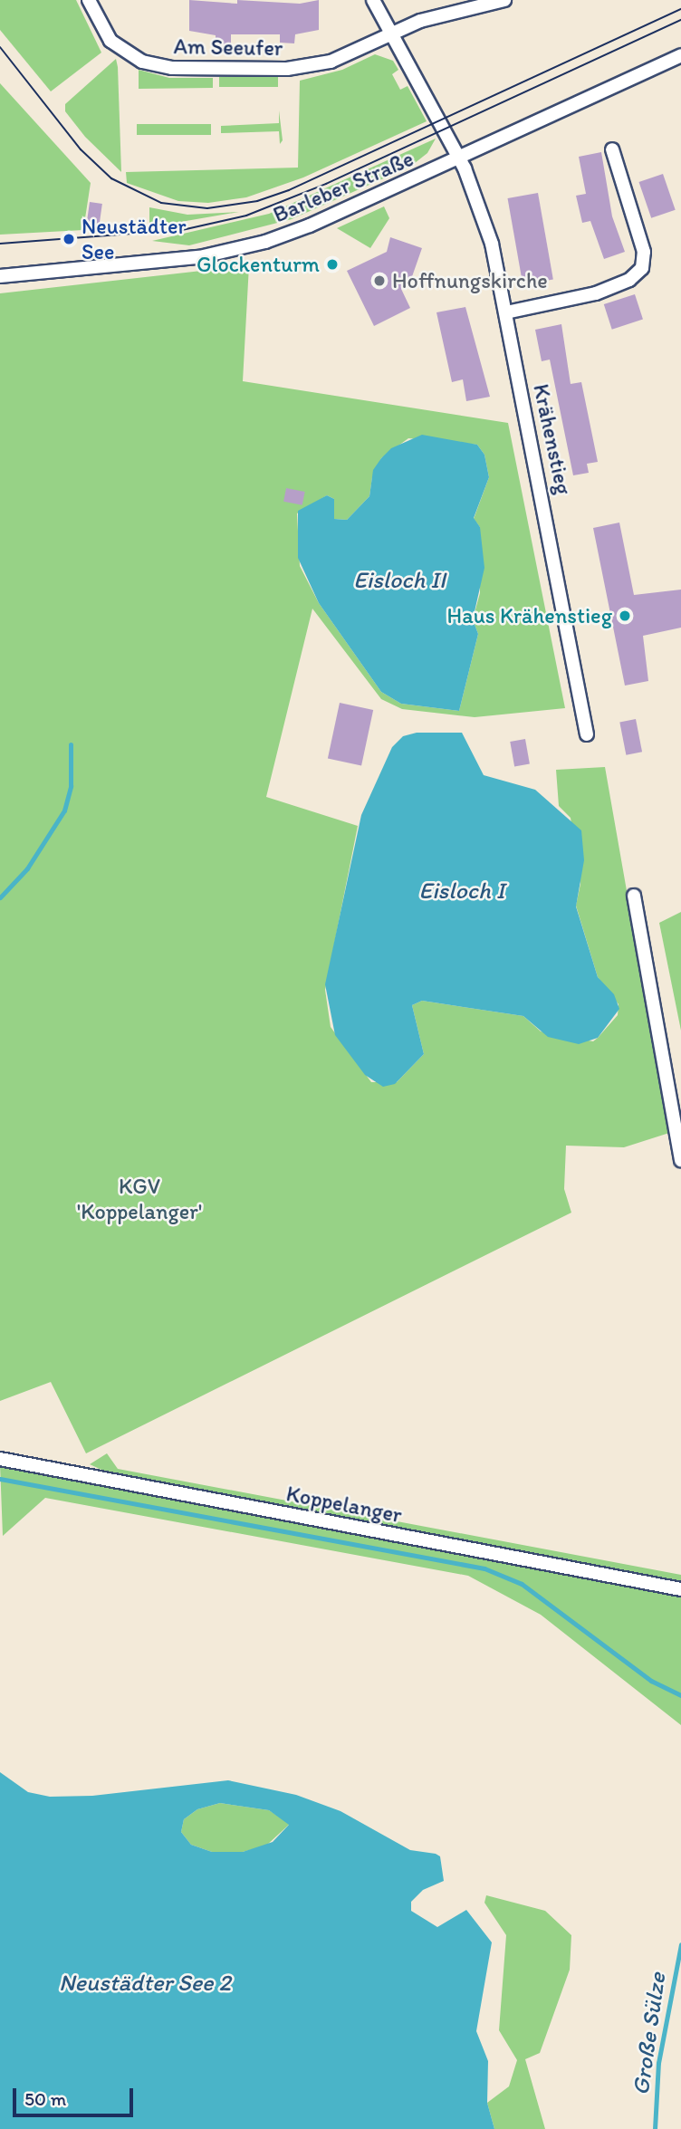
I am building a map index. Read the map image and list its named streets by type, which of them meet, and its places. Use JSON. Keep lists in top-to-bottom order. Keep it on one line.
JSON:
{"streets":{"street":["Am Seeufer","Barleber Straße","Krähenstieg","Koppelanger"]},"crossings":[["Am Seeufer","Krähenstieg"],["Barleber Straße","Krähenstieg"]],"water":["Eisloch II","Eisloch I","Neustädter See 2","Große Sülze"],"parks":["KGV 'Koppelanger'"],"places":["Neustädter See","Glockenturm","Hoffnungskirche","Haus Krähenstieg"],"scale_bar":"50 m"}
